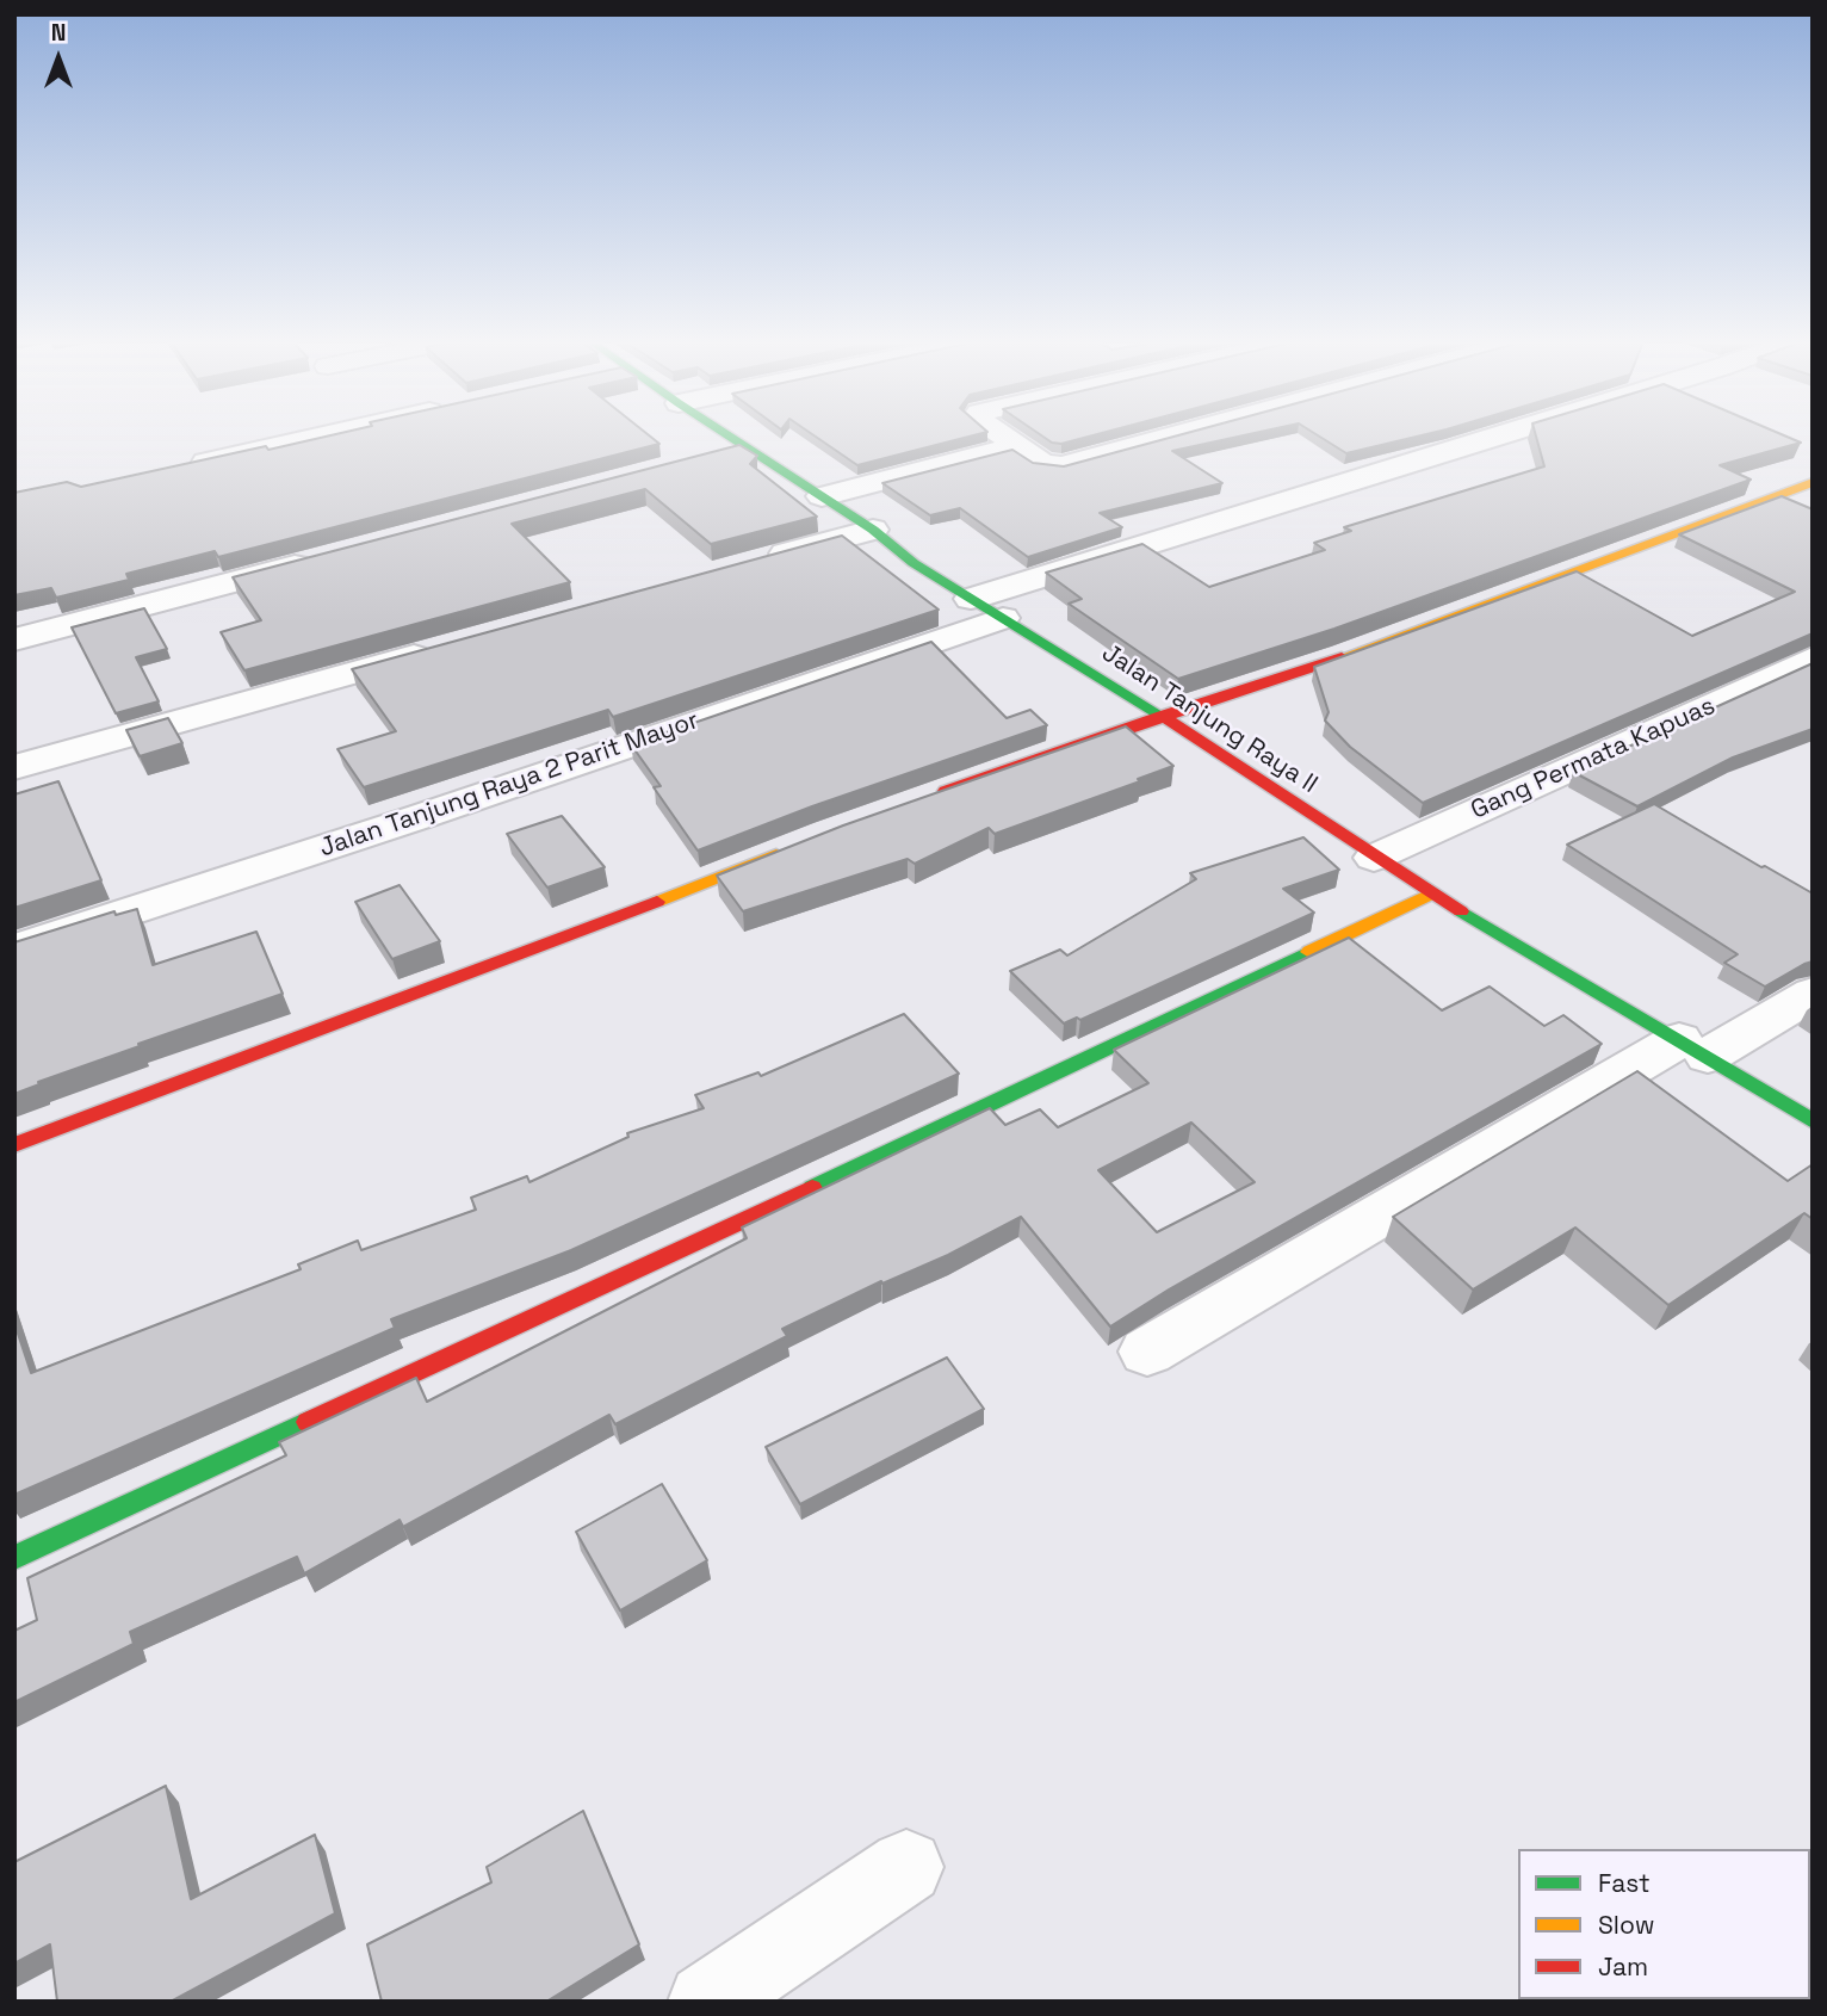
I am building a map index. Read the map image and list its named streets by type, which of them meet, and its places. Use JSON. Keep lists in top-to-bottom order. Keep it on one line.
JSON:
{"streets":{"street":["Jalan Tanjung Raya II","Gang Permata Kapuas","Jalan Tanjung Raya 2 Parit Mayor"]},"crossings":[["Jalan Tanjung Raya II","Gang Permata Kapuas"],["Jalan Tanjung Raya II","Jalan Tanjung Raya 2 Parit Mayor"]],"legend":["Fast","Slow","Jam"],"north":"top"}
